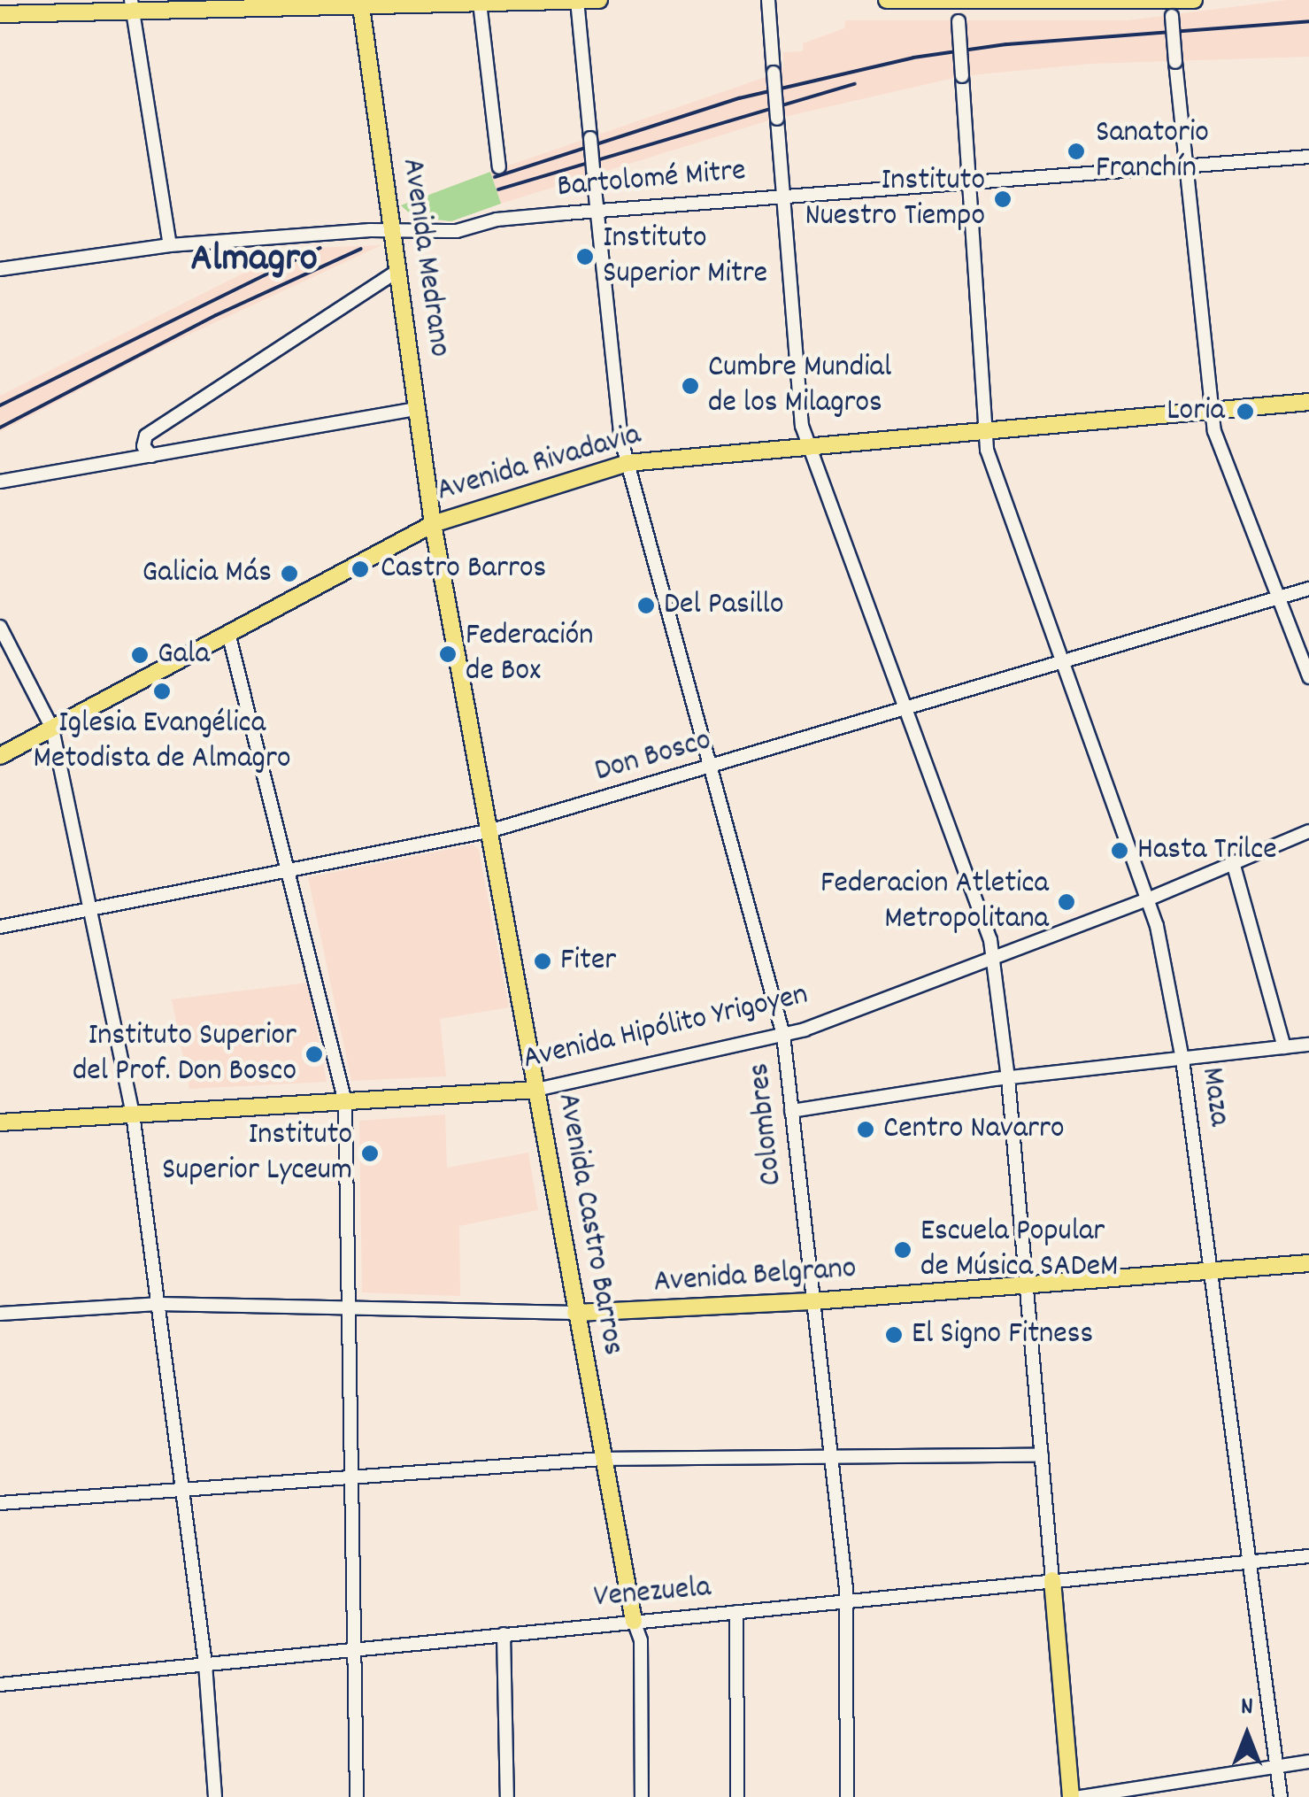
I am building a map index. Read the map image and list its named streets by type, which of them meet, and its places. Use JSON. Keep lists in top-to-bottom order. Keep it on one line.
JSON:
{"streets":{"main road":["Avenida Medrano","Avenida Rivadavia","Avenida Hipólito Yrigoyen","Avenida Castro Barros","Avenida Belgrano"],"street":["Bartolomé Mitre","Don Bosco","Maza","Colombres","Venezuela"]},"crossings":[["Bartolomé Mitre","Avenida Medrano"],["Bartolomé Mitre","Maza"],["Bartolomé Mitre","Colombres"],["Avenida Medrano","Avenida Rivadavia"],["Avenida Medrano","Avenida Castro Barros"],["Avenida Rivadavia","Maza"],["Avenida Rivadavia","Colombres"],["Avenida Rivadavia","Avenida Castro Barros"],["Don Bosco","Maza"],["Don Bosco","Colombres"],["Don Bosco","Avenida Castro Barros"],["Avenida Hipólito Yrigoyen","Maza"],["Avenida Hipólito Yrigoyen","Colombres"],["Avenida Hipólito Yrigoyen","Avenida Castro Barros"],["Maza","Avenida Belgrano"],["Maza","Venezuela"],["Colombres","Avenida Belgrano"],["Colombres","Venezuela"],["Avenida Castro Barros","Avenida Belgrano"],["Avenida Castro Barros","Venezuela"]],"districts":["Almagro"],"places":["Sanatorio Franchín","Instituto Nuestro Tiempo","Instituto Superior Mitre","Cumbre Mundial de los Milagros","Loria","Castro Barros","Galicia Más","Del Pasillo","Federación de Box","Gala","Iglesia Evangélica Metodista de Almagro","Hasta Trilce","Federacion Atletica Metropolitana","Fiter","Instituto Superior del Prof. Don Bosco","Centro Navarro","Instituto Superior Lyceum","Escuela Popular de Música SADeM","El Signo Fitness"],"north":"top"}
